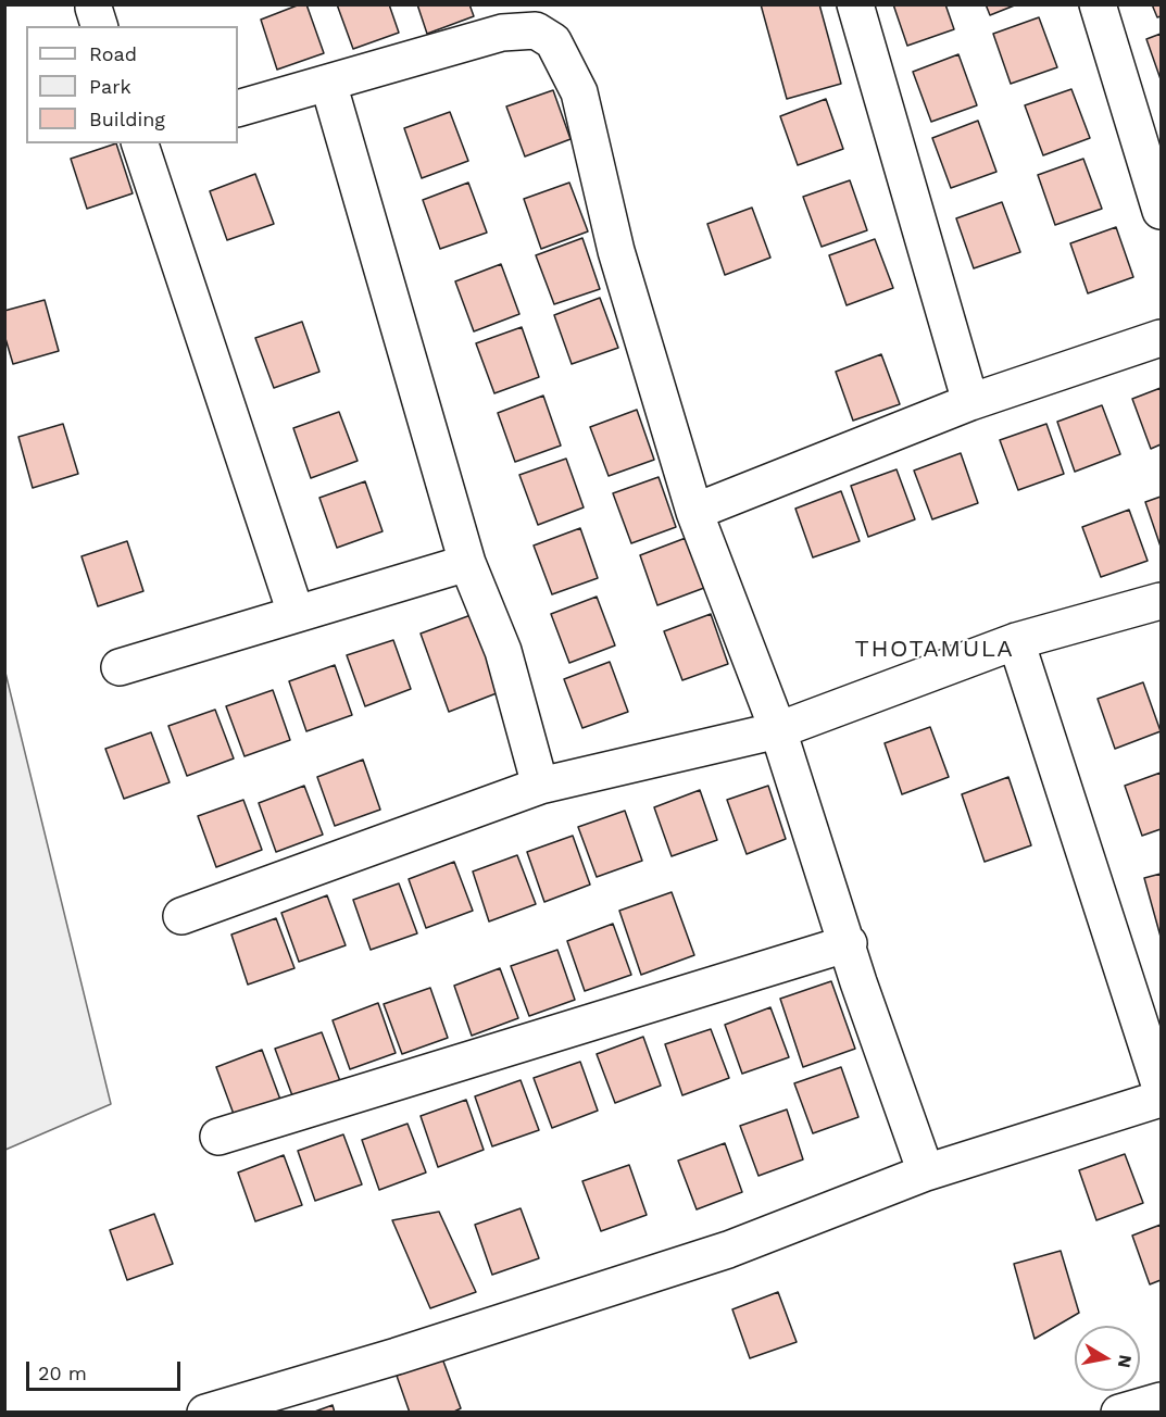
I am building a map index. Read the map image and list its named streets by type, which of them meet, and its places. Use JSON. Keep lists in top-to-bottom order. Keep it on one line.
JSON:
{"districts":["THOTAMULA"],"legend":["Road","Park","Building"],"scale_bar":"20 m","north":"right"}
